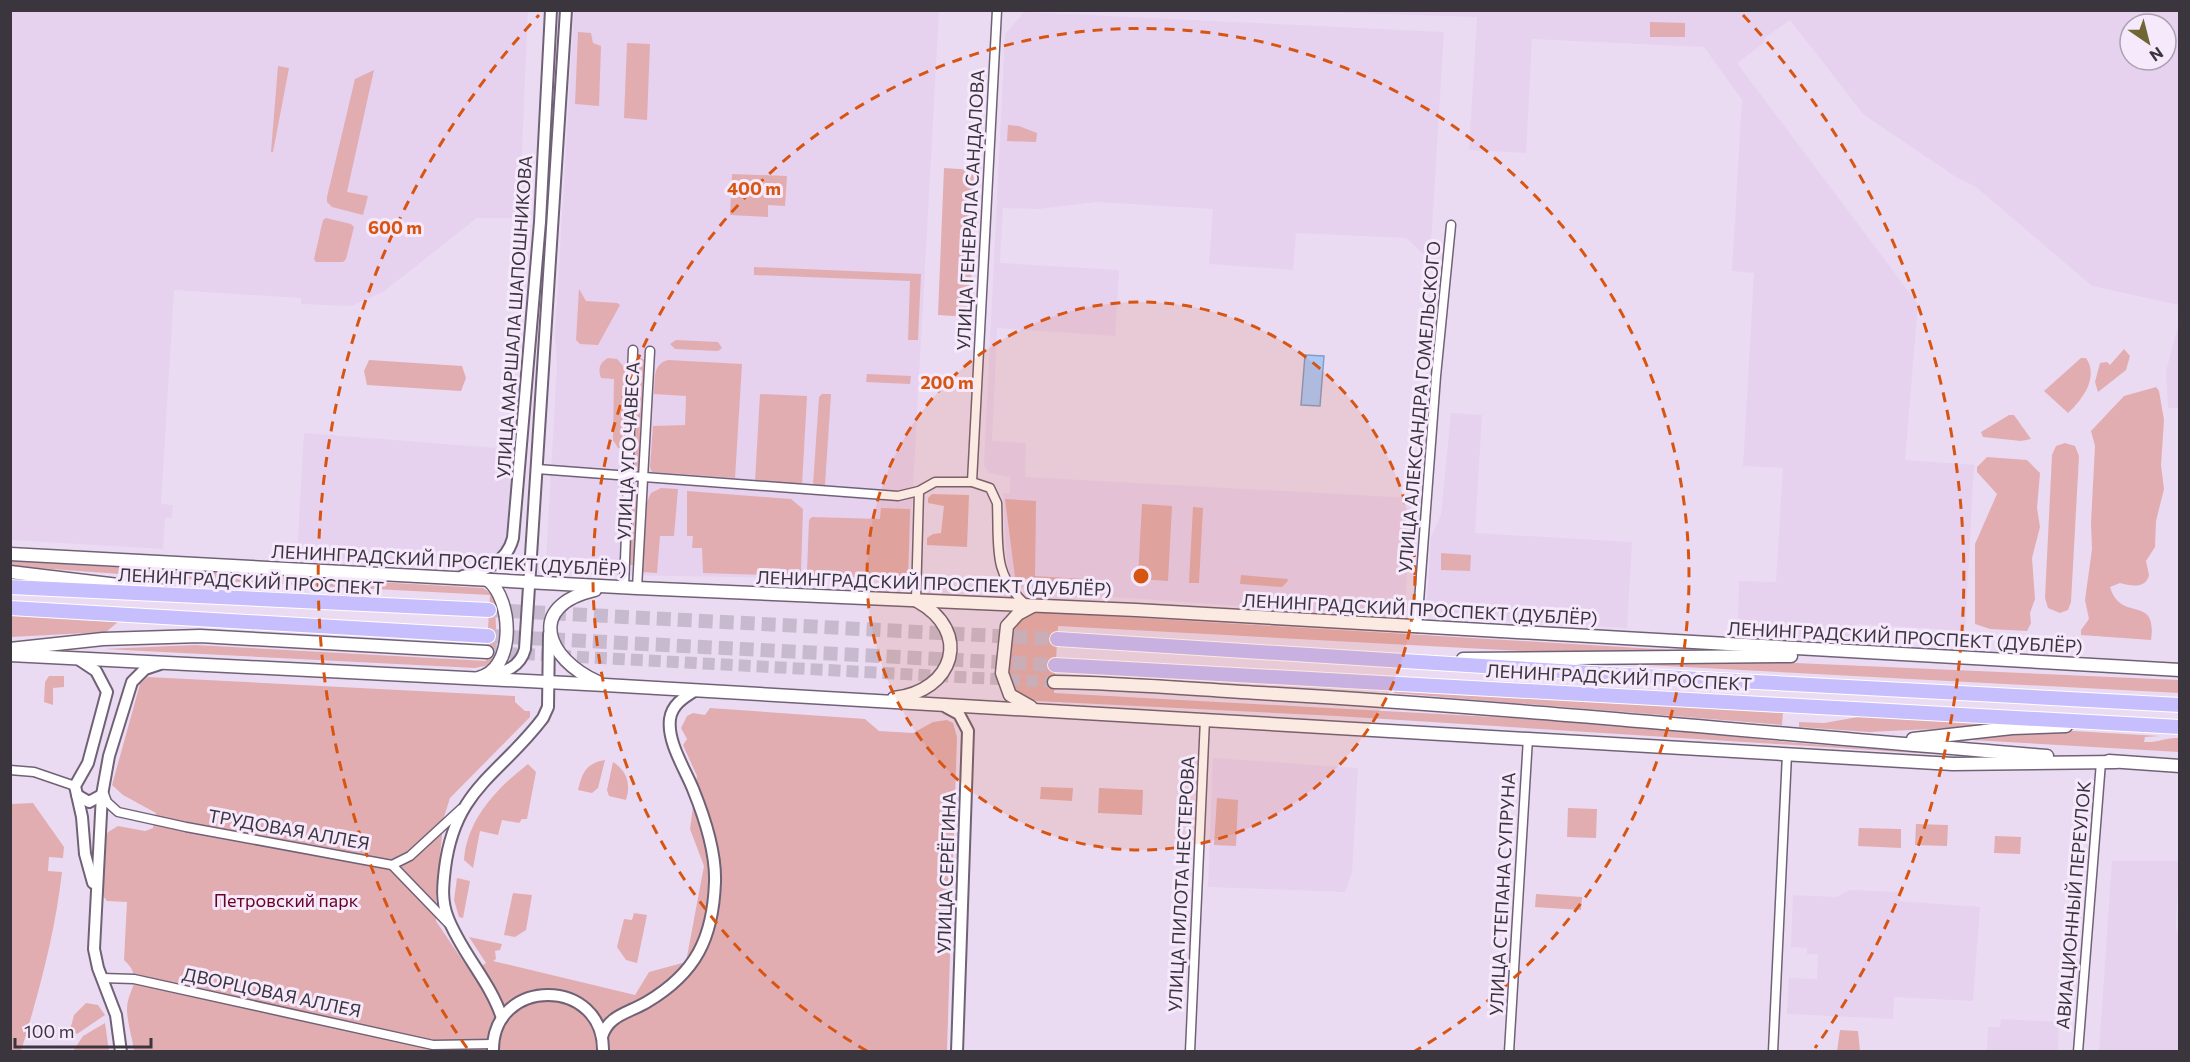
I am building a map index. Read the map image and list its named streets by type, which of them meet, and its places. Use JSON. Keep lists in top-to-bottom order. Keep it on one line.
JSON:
{"streets":{"main road":["ЛЕНИНГРАДСКИЙ ПРОСПЕКТ (ДУБЛЁР)","ЛЕНИНГРАДСКИЙ ПРОСПЕКТ"],"street":["УЛИЦА ГЕНЕРАЛА САНДАЛОВА","УЛИЦА МАРШАЛА ШАПОШНИКОВА","УЛИЦА АЛЕКСАНДРА ГОМЕЛЬСКОГО","УЛИЦА УГО ЧАВЕСА","ТРУДОВАЯ АЛЛЕЯ","УЛИЦА СЕРЁГИНА","УЛИЦА ПИЛОТА НЕСТЕРОВА","УЛИЦА СТЕПАНА СУПРУНА","АВИАЦИОННЫЙ ПЕРЕУЛОК","ДВОРЦОВАЯ АЛЛЕЯ"]},"crossings":[["УЛИЦА МАРШАЛА ШАПОШНИКОВА","ЛЕНИНГРАДСКИЙ ПРОСПЕКТ (ДУБЛЁР)"],["УЛИЦА АЛЕКСАНДРА ГОМЕЛЬСКОГО","ЛЕНИНГРАДСКИЙ ПРОСПЕКТ (ДУБЛЁР)"],["УЛИЦА УГО ЧАВЕСА","ЛЕНИНГРАДСКИЙ ПРОСПЕКТ (ДУБЛЁР)"]],"parks":["Петровский парк"],"scale_bar":"100 m","north":"bottom right","rings":["400 m","600 m","200 m"]}
